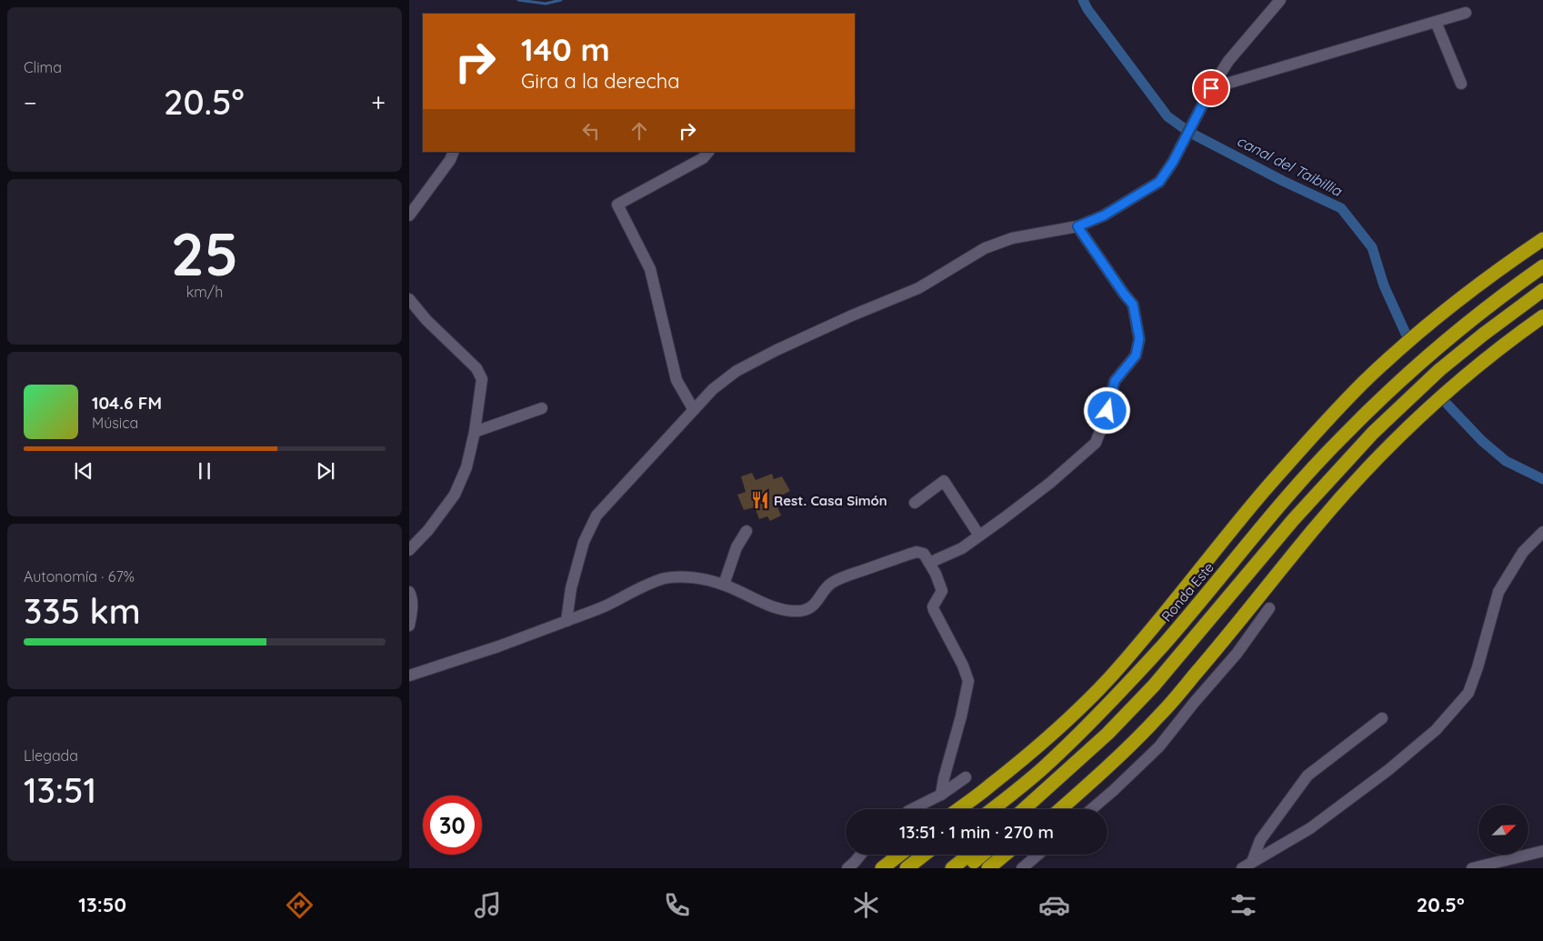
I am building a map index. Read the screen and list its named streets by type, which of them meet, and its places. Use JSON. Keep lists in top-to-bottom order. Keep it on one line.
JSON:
{"streets":{"highway":["Ronda Este"]},"water":["canal del Taibillia"],"places":{"restaurant":["Rest. Casa Simón"]},"north":"top right","page":{"tile":["Clima",["25","km/h"],["Autonomía · 67%","335 km"],["Llegada","13:51"]],"turn":["140 m","Gira a la derecha"],"heat":["−","20.5°","+"],"song":["104.6 FM","Música"],"limit":"30","trip":"13:51 · 1 min · 270 m","tabs":["13:50","20.5°"]}}
